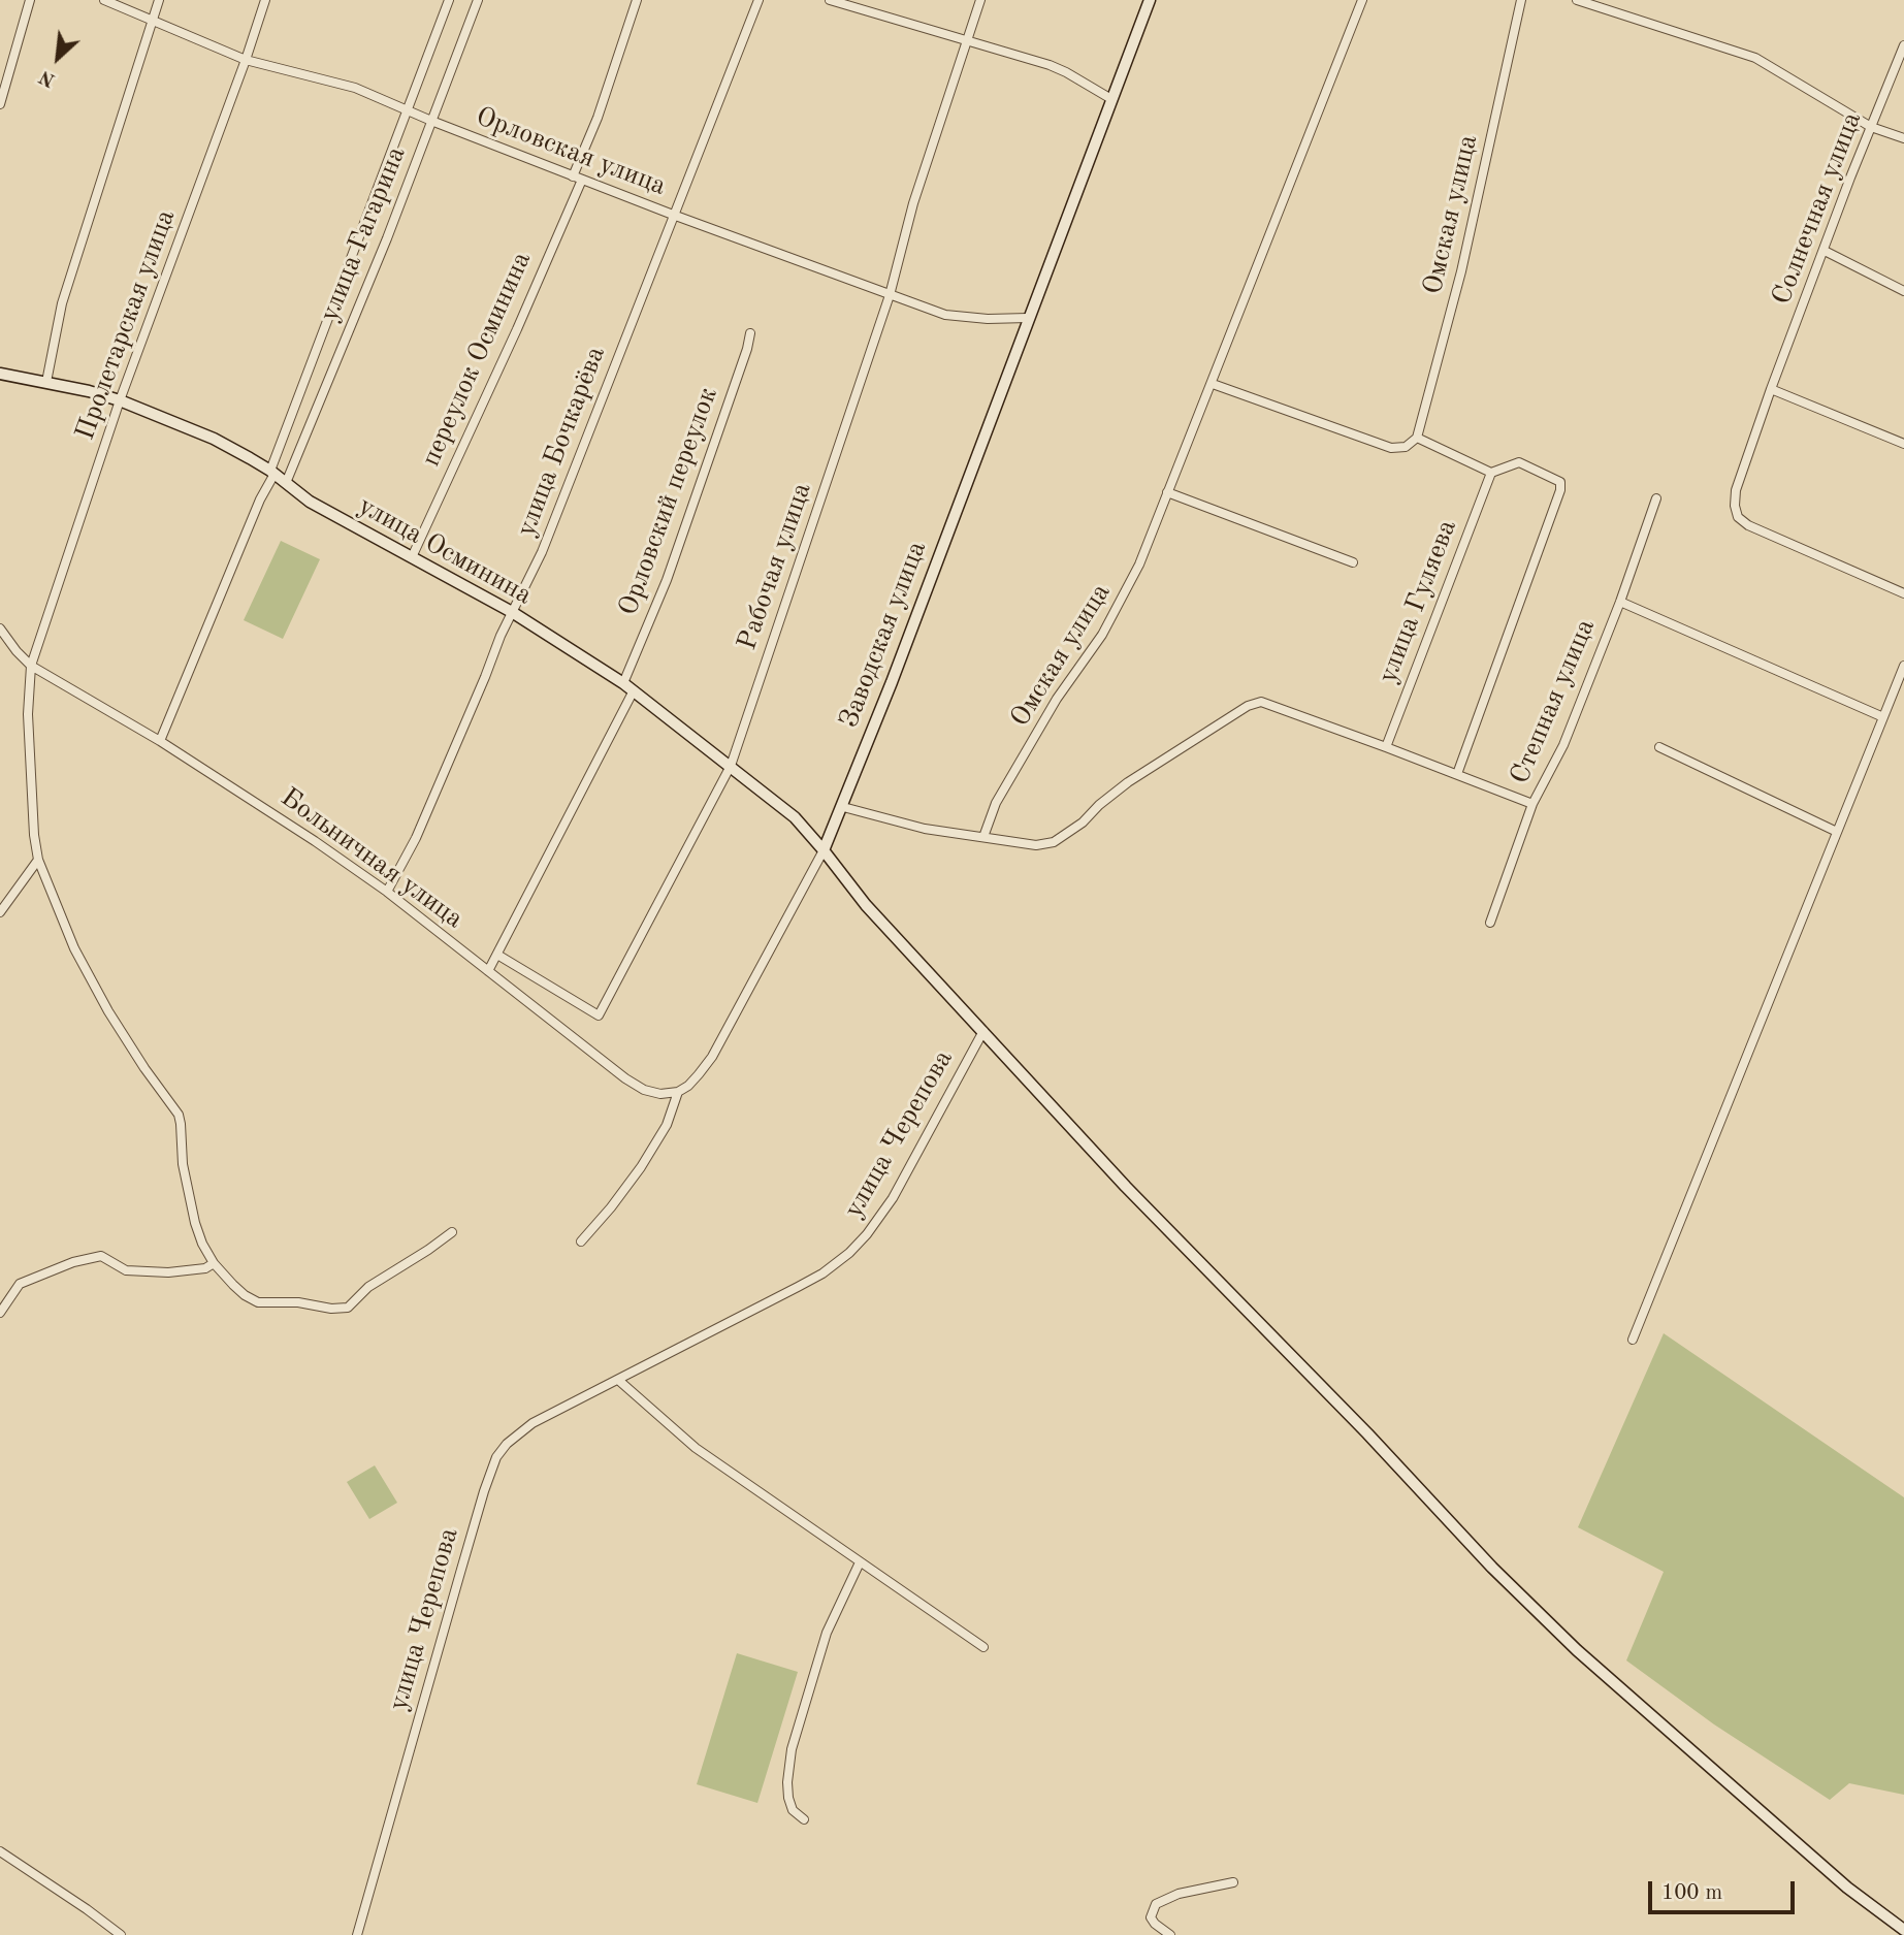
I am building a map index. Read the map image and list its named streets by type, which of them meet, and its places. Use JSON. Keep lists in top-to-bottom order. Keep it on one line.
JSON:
{"streets":{"street":["Орловская улица","Солнечная улица","Омская улица","улица Гагарина","Пролетарская улица","переулок Осминина","улица Бочкарёва","Орловский переулок","улица Осминина","Рабочая улица","улица Гуляева","Заводская улица","Степная улица","Больничная улица","улица Черепова"]},"crossings":[["Орловская улица","улица Гагарина"],["Орловская улица","Пролетарская улица"],["Орловская улица","переулок Осминина"],["Орловская улица","улица Бочкарёва"],["Орловская улица","Рабочая улица"],["Орловская улица","Заводская улица"],["улица Гагарина","улица Осминина"],["улица Гагарина","Больничная улица"],["Пролетарская улица","улица Осминина"],["Пролетарская улица","Больничная улица"],["переулок Осминина","улица Осминина"],["улица Бочкарёва","улица Осминина"],["улица Бочкарёва","Больничная улица"],["Орловский переулок","улица Осминина"],["Орловский переулок","Рабочая улица"],["Орловский переулок","Больничная улица"],["улица Осминина","Рабочая улица"],["улица Осминина","Заводская улица"],["улица Осминина","улица Черепова"],["Заводская улица","Больничная улица"]],"scale_bar":"100 m","north":"bottom left"}
